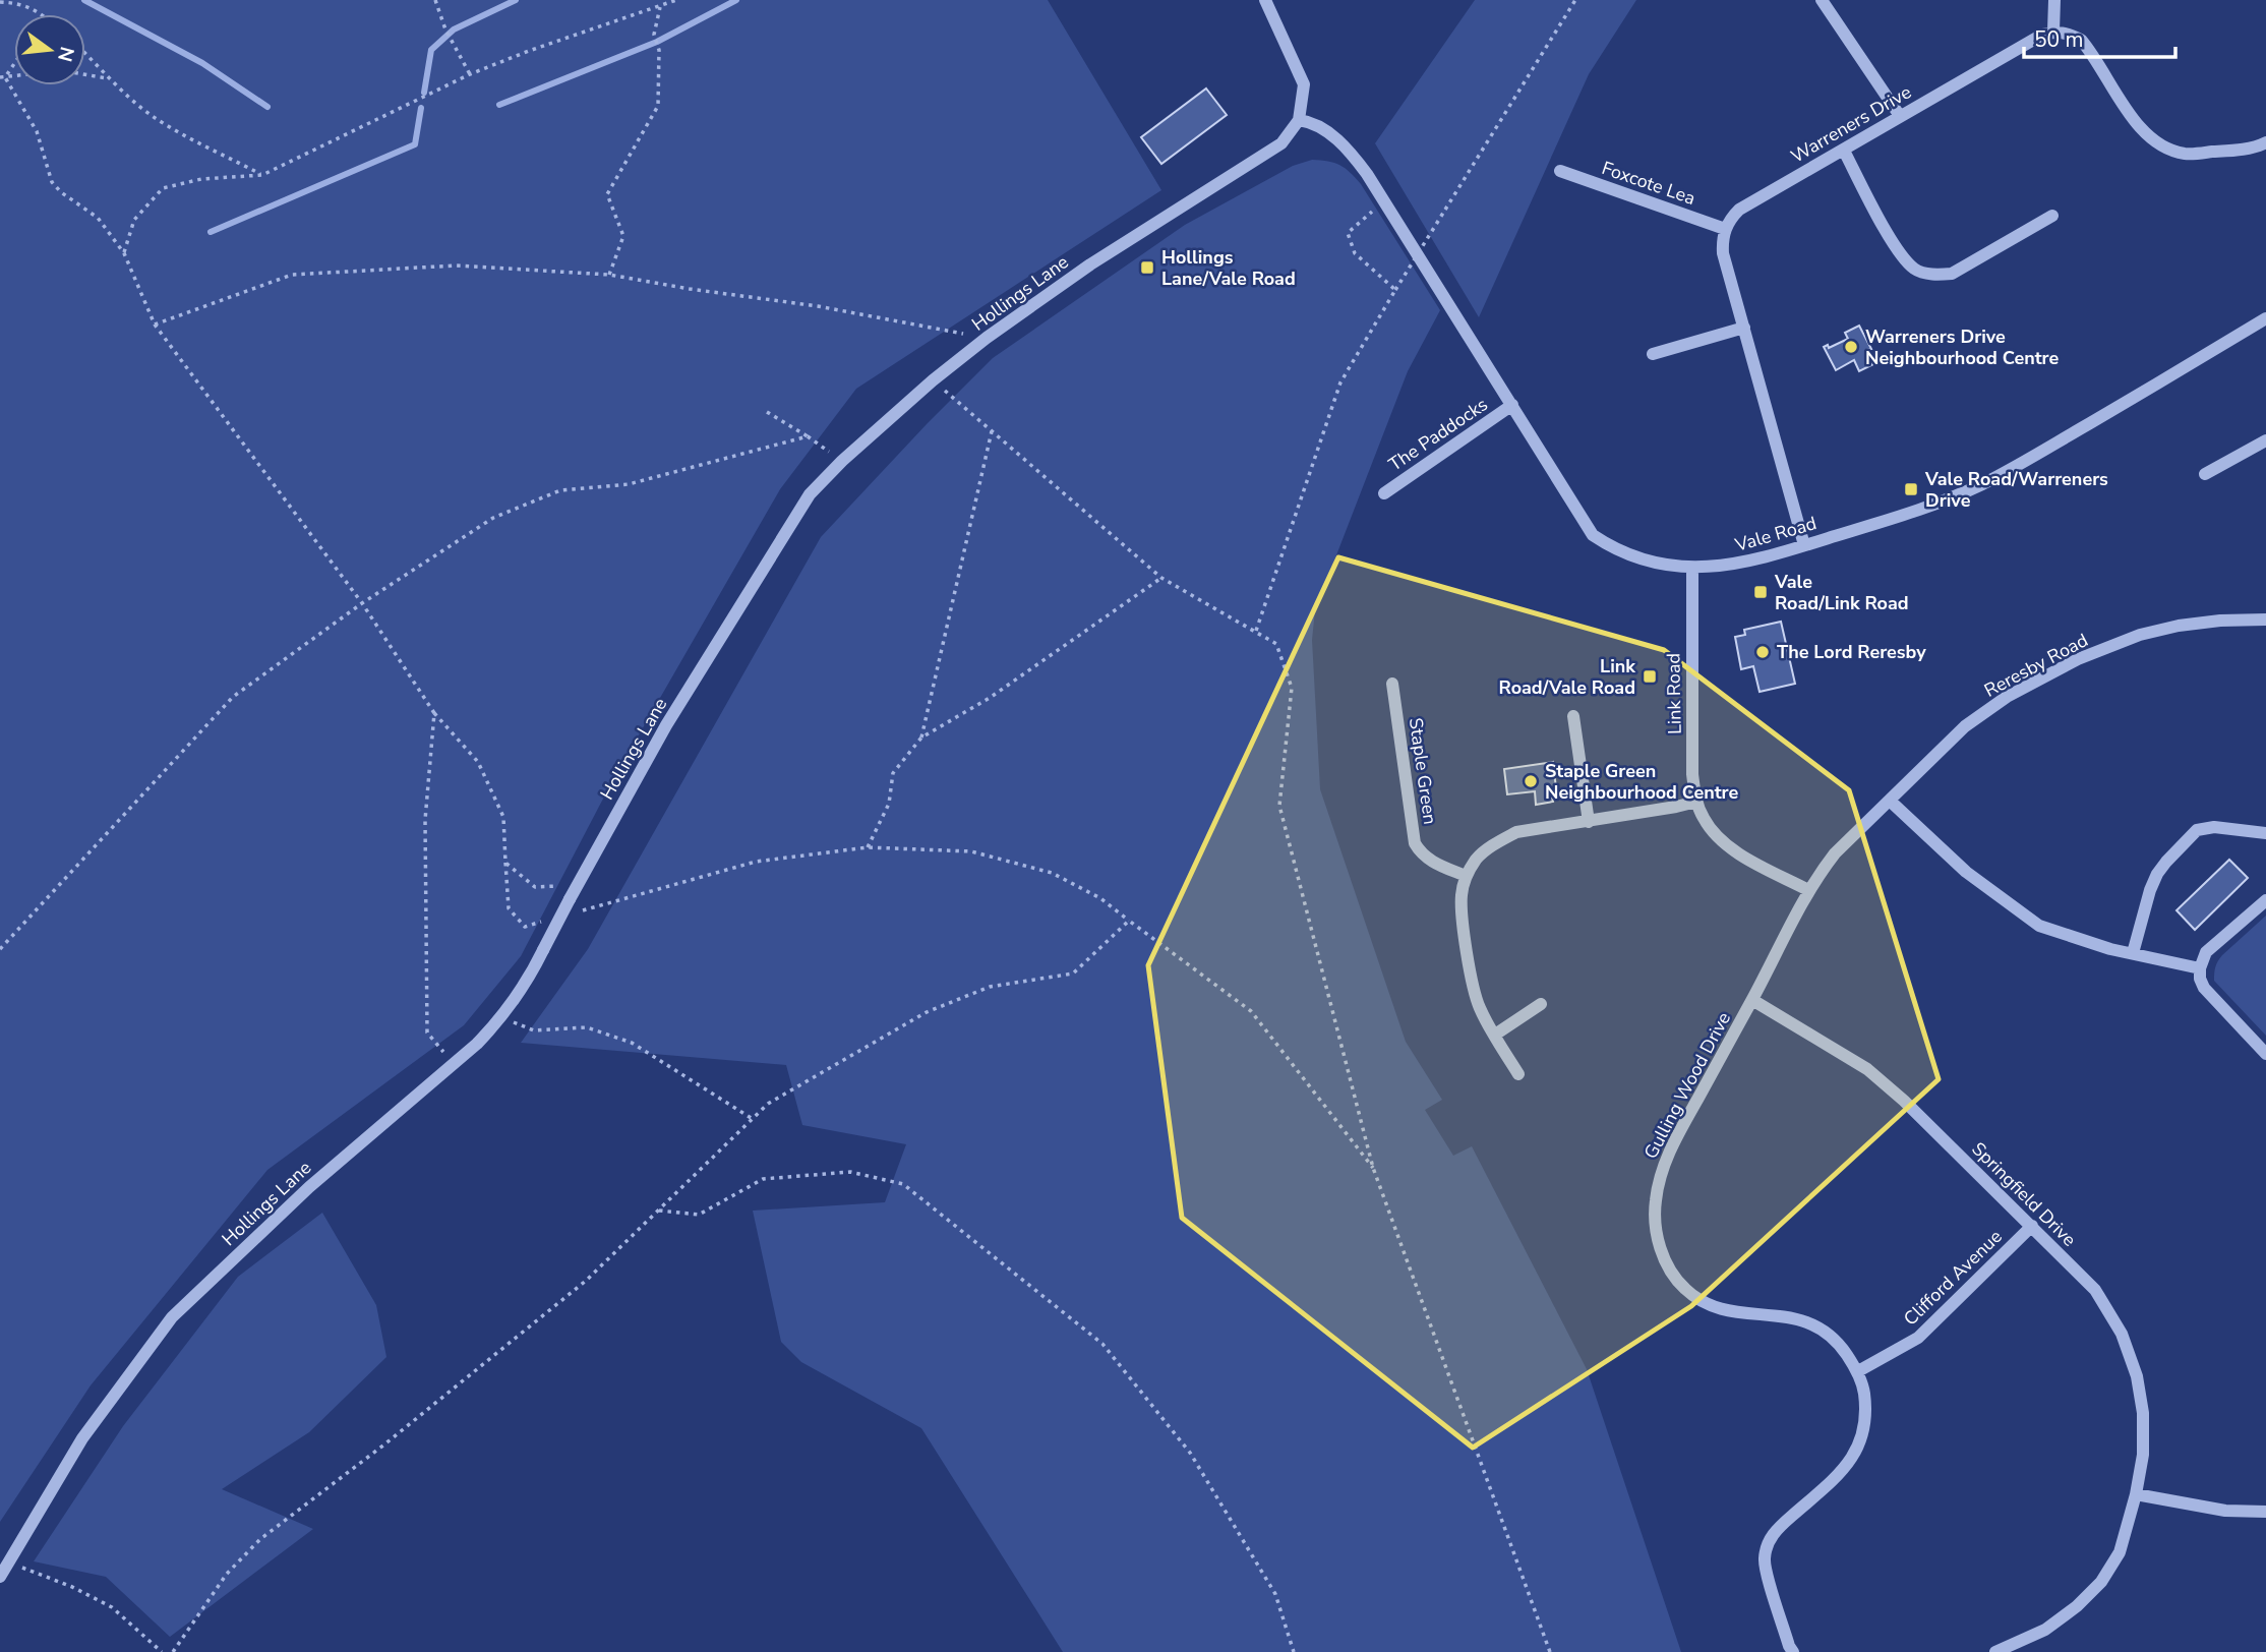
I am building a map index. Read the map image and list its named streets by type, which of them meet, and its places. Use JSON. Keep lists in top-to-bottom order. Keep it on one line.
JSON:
{"streets":{"street":["Warreners Drive","Foxcote Lea","Hollings Lane","The Paddocks","Vale Road","Reresby Road","Link Road","Staple Green","Gulling Wood Drive","Springfield Drive","Clifford Avenue"]},"crossings":[["Warreners Drive","Foxcote Lea"],["Hollings Lane","Vale Road"],["The Paddocks","Vale Road"],["Vale Road","Link Road"],["Reresby Road","Link Road"],["Reresby Road","Gulling Wood Drive"],["Link Road","Gulling Wood Drive"],["Gulling Wood Drive","Springfield Drive"],["Gulling Wood Drive","Clifford Avenue"],["Springfield Drive","Clifford Avenue"]],"places":{"transit":["Hollings Lane/Vale Road","Vale Road/Warreners Drive","Vale Road/Link Road","Link Road/Vale Road"],"other":["Warreners Drive Neighbourhood Centre","The Lord Reresby","Staple Green Neighbourhood Centre"]},"scale_bar":"50 m","north":"right"}
